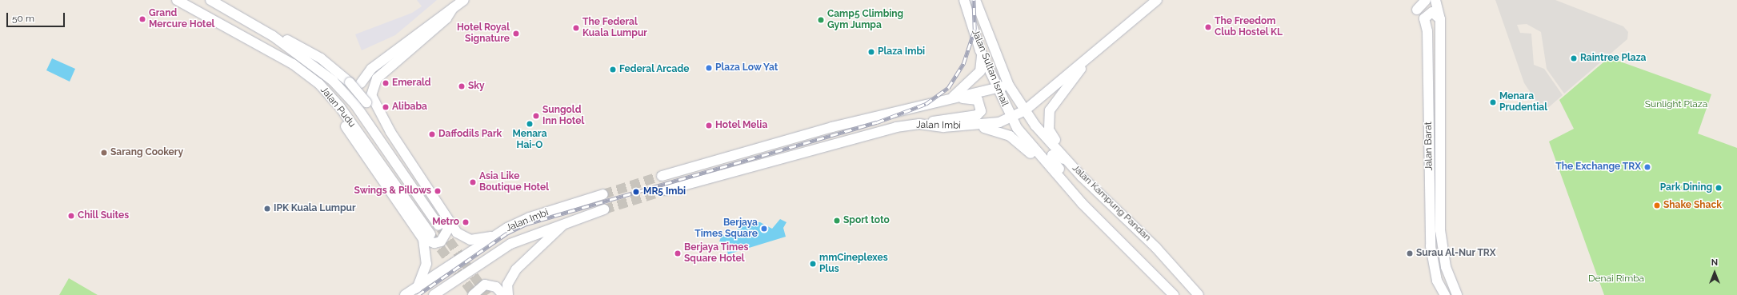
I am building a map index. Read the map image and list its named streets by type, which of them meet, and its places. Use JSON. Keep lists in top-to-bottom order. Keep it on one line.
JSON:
{"streets":{"main road":["Jalan Sultan Ismail","Jalan Pudu","Jalan Imbi","Jalan Barat","Jalan Kampung Pandan"]},"crossings":[["Jalan Sultan Ismail","Jalan Imbi"],["Jalan Sultan Ismail","Jalan Kampung Pandan"],["Jalan Imbi","Jalan Kampung Pandan"]],"parks":["Sunlight Plaza","Denai Rimba"],"places":["Grand Mercure Hotel","Camp5 Climbing Gym Jumpa","The Freedom Club Hostel KL","The Federal Kuala Lumpur","Hotel Royal Signature","Plaza Imbi","Raintree Plaza","Plaza Low Yat","Federal Arcade","Emerald","Sky","Menara Prudential","Alibaba","Sungold Inn Hotel","Menara Hai-O","Hotel Melia","Daffodils Park","Sarang Cookery","The Exchange TRX","Asia Like Boutique Hotel","Park Dining","Swings & Pillows","MR5 Imbi","Shake Shack","IPK Kuala Lumpur","Chill Suites","Sport toto","Metro","Berjaya Times Square","Berjaya Times Square Hotel","Surau Al-Nur TRX","mmCineplexes Plus"],"scale_bar":"50 m","north":"top"}
